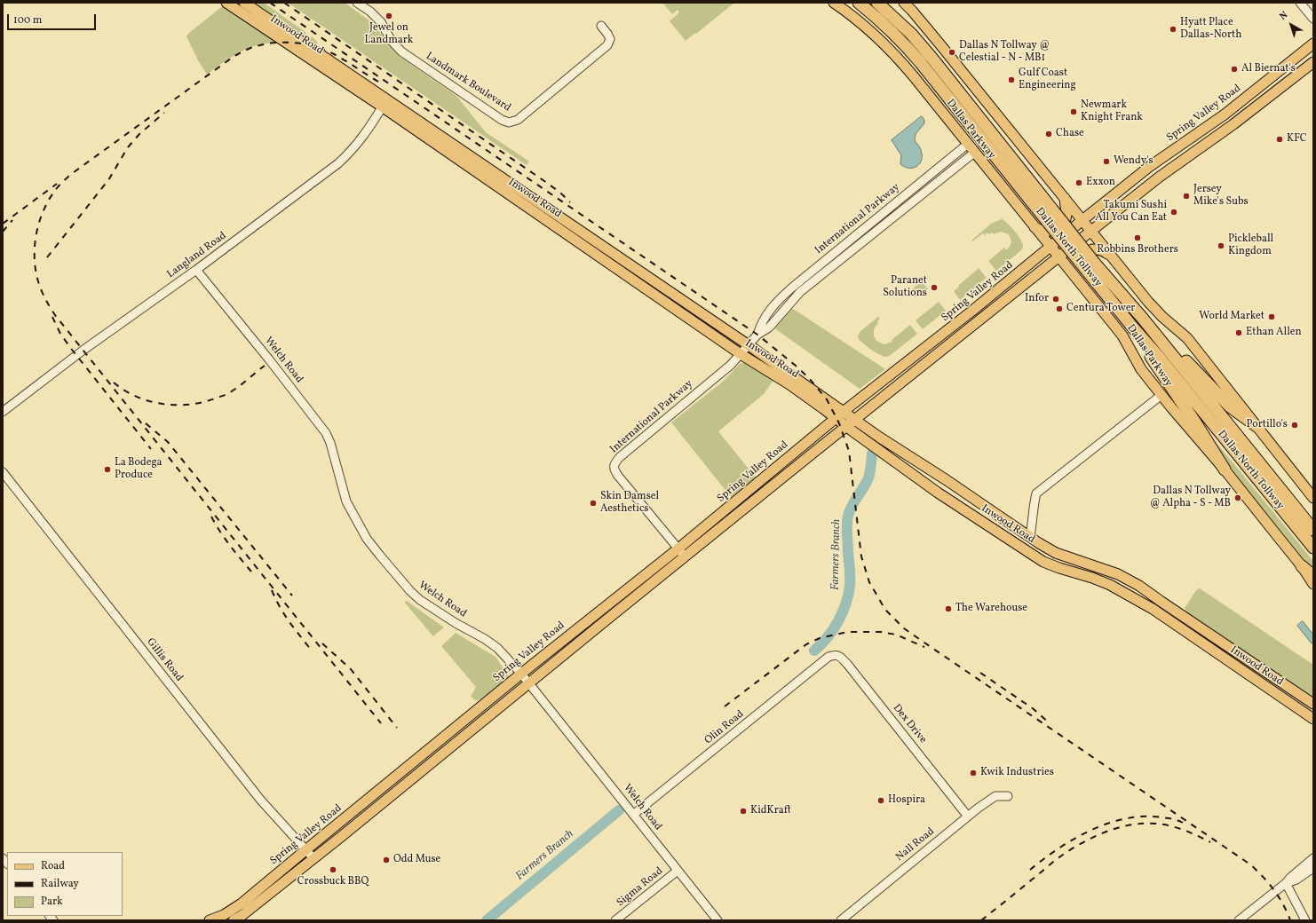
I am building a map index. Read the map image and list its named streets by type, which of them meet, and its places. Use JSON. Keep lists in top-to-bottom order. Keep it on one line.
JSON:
{"streets":{"highway":["Dallas North Tollway"],"main road":["Inwood Road","Spring Valley Road","Dallas Parkway"],"street":["Landmark Boulevard","International Parkway","Langland Road","Welch Road","Gillis Road","Dex Drive","Olin Road","Nall Road","Sigma Road"]},"crossings":[["Inwood Road","Spring Valley Road"],["Inwood Road","International Parkway"],["Inwood Road","Langland Road"],["Spring Valley Road","Dallas Parkway"],["Spring Valley Road","International Parkway"],["Spring Valley Road","Welch Road"],["Spring Valley Road","Gillis Road"],["Dallas Parkway","International Parkway"],["Langland Road","Welch Road"],["Welch Road","Olin Road"],["Welch Road","Sigma Road"],["Dex Drive","Olin Road"],["Dex Drive","Nall Road"]],"water":["Farmers Branch"],"places":["Jewel on Landmark","Hyatt Place Dallas-North","Dallas N Tollway @ Celestial - N - MB1","Al Biernat's","Gulf Coast Engineering","Newmark Knight Frank","Chase","KFC","Wendy's","Exxon","Jersey Mike's Subs","Takumi Sushi All You Can Eat","Robbins Brothers","Pickleball Kingdom","Paranet Solutions","Infor","Centura Tower","World Market","Ethan Allen","Portillo's","La Bodega Produce","Dallas N Tollway @ Alpha - S - MB","Skin Damsel Aesthetics","The Warehouse","Kwik Industries","Hospira","KidKraft","Odd Muse","Crossbuck BBQ"],"legend":["Road","Railway","Park"],"scale_bar":"100 m","north":"top left"}
